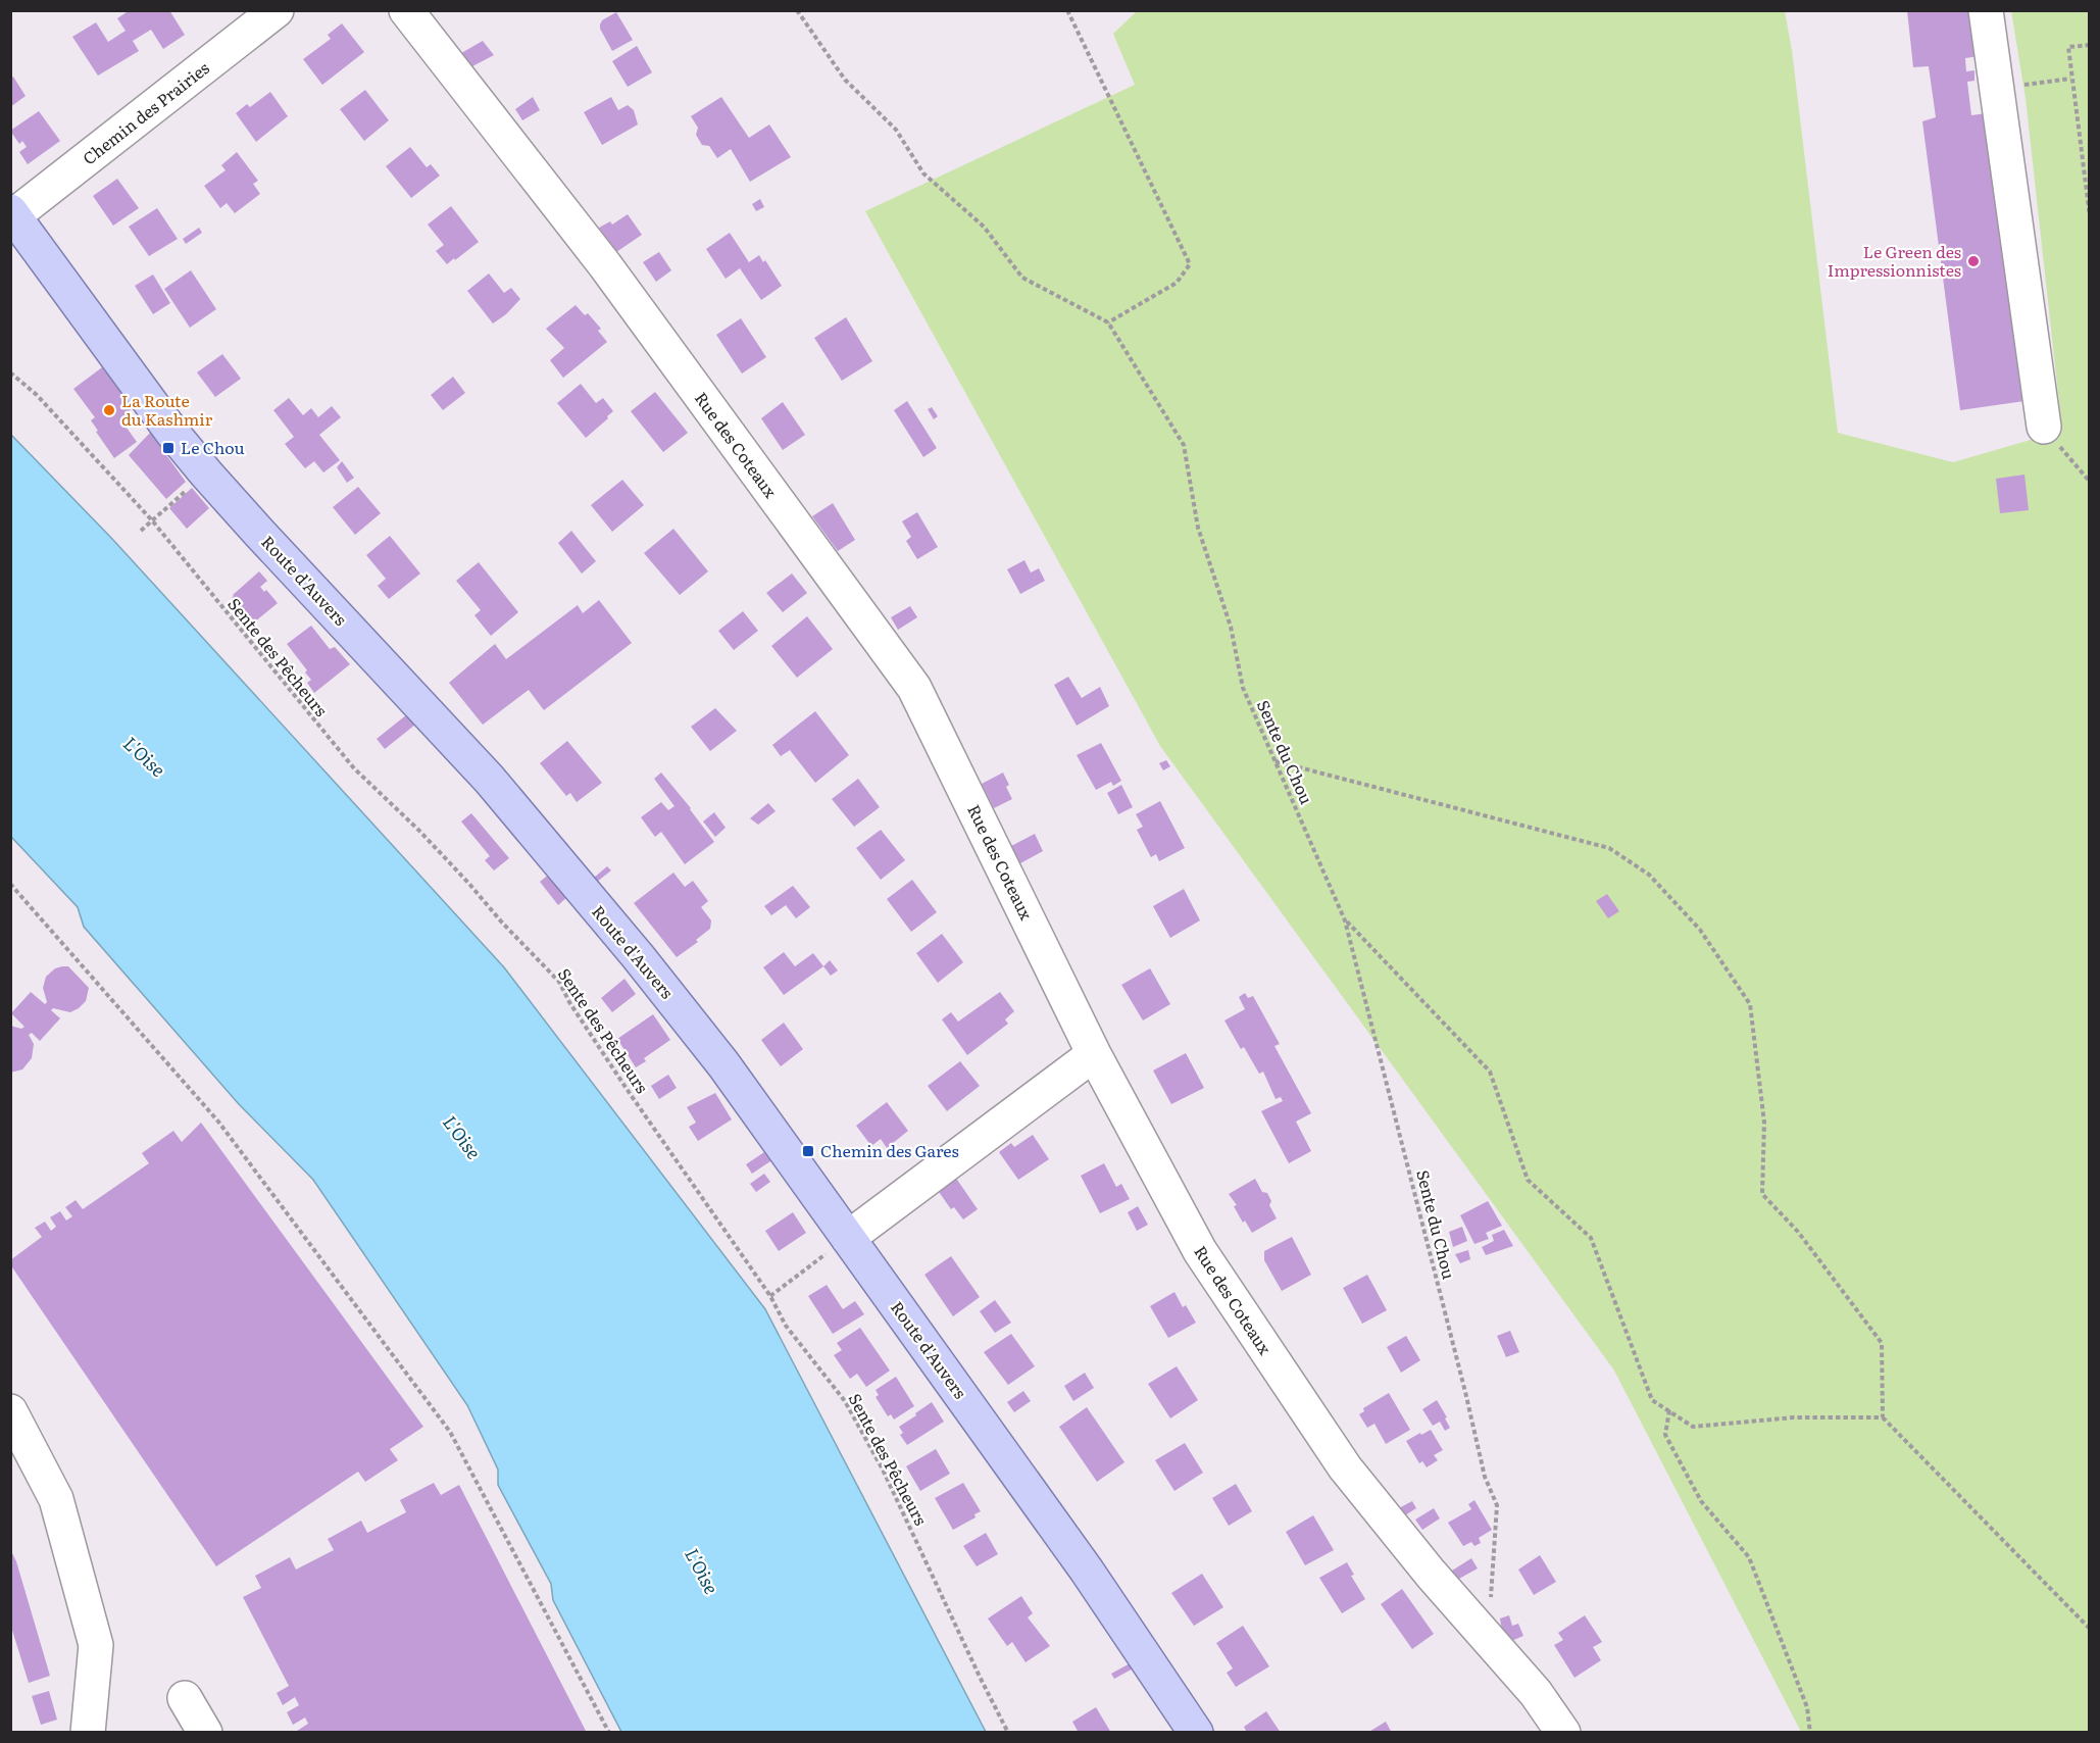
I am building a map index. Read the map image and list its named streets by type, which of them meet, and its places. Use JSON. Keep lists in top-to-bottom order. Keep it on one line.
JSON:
{"streets":{"main road":["Route d'Auvers"],"street":["Chemin des Prairies","Rue des Coteaux"],"path":["Sente des Pêcheurs","Sente du Chou"]},"crossings":[["Chemin des Prairies","Route d'Auvers"],["Rue des Coteaux","Sente du Chou"]],"water":["L'Oise"],"places":{"other":["Le Green des Impressionnistes","La Route du Kashmir"],"transit":["Le Chou","Chemin des Gares"]}}
